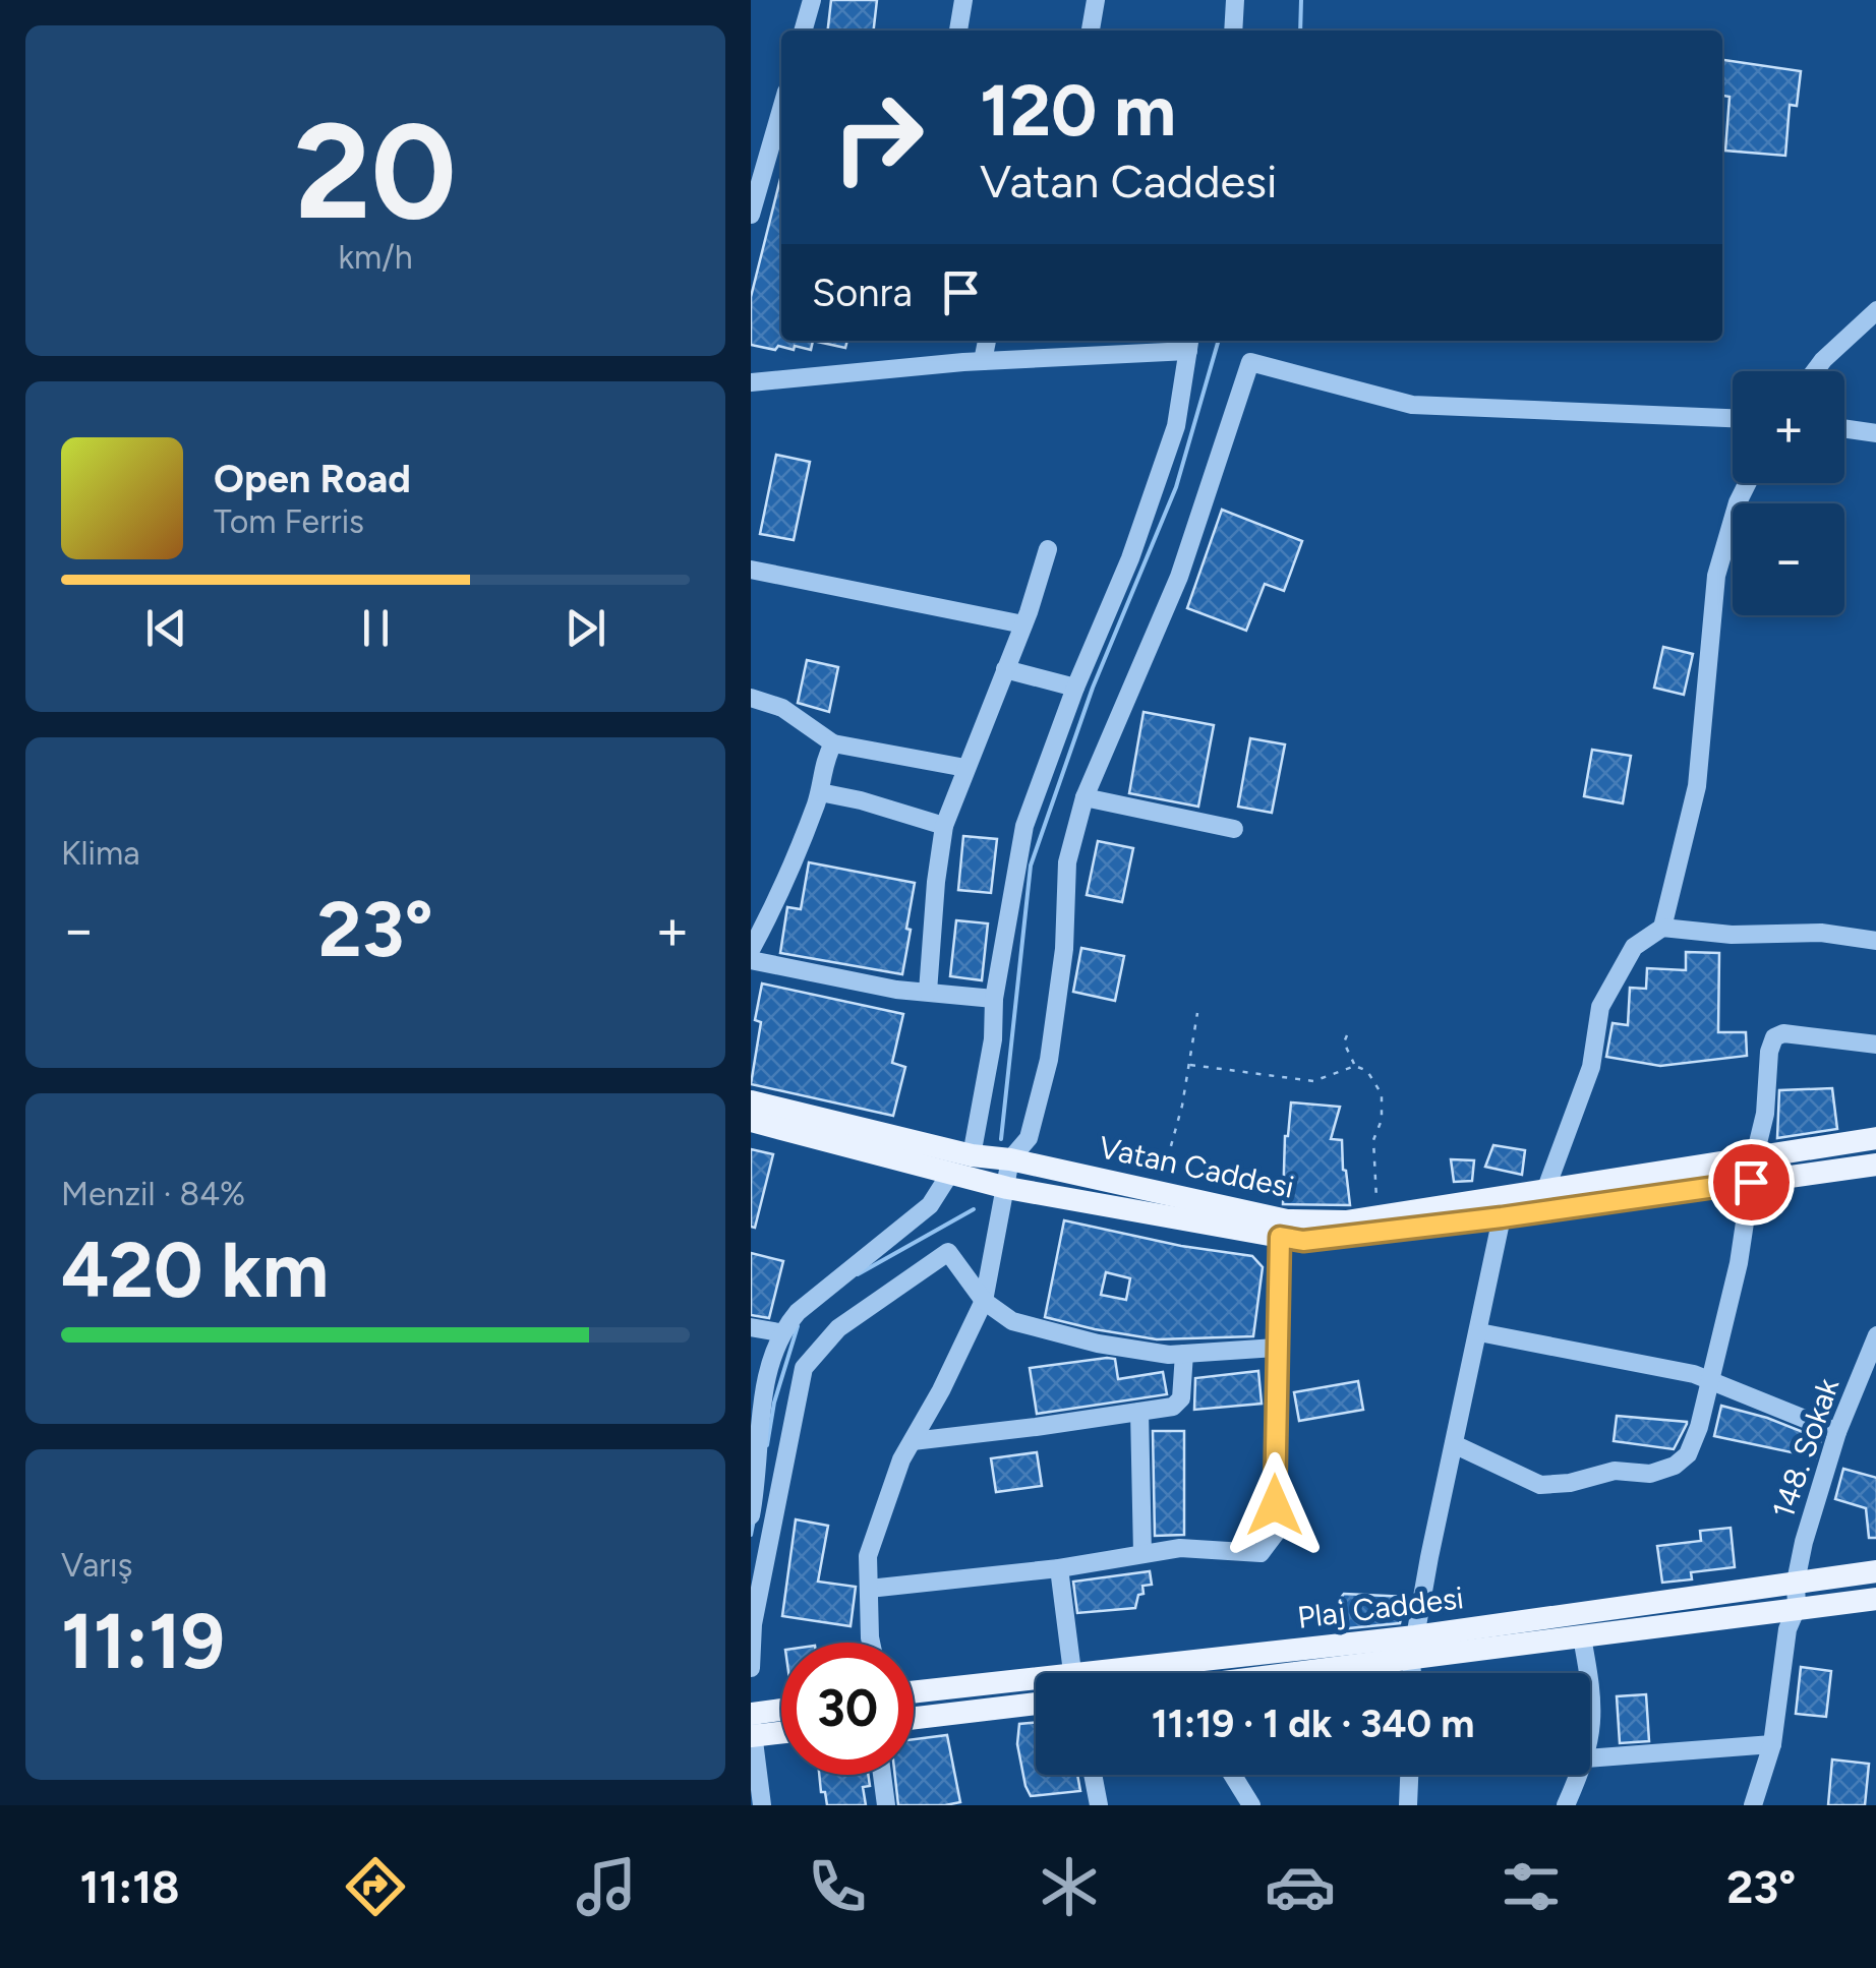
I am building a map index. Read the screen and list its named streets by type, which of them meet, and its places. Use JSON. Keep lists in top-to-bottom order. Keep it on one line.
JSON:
{"streets":{"main road":["Vatan Caddesi","Plaj Caddesi"],"street":["148. Sokak"]},"crossings":[["148. Sokak","Plaj Caddesi"]],"page":{"tile":[["20","km/h"],"Klima",["Menzil · 84%","420 km"],["Varış","11:19"]],"turn":["120 m","Vatan Caddesi"],"then":"Sonra","map_buttons":["+","−"],"song":["Open Road","Tom Ferris"],"heat":["−","23°","+"],"limit":"30","trip":"11:19 · 1 dk · 340 m","tabs":["11:18","23°"]}}
